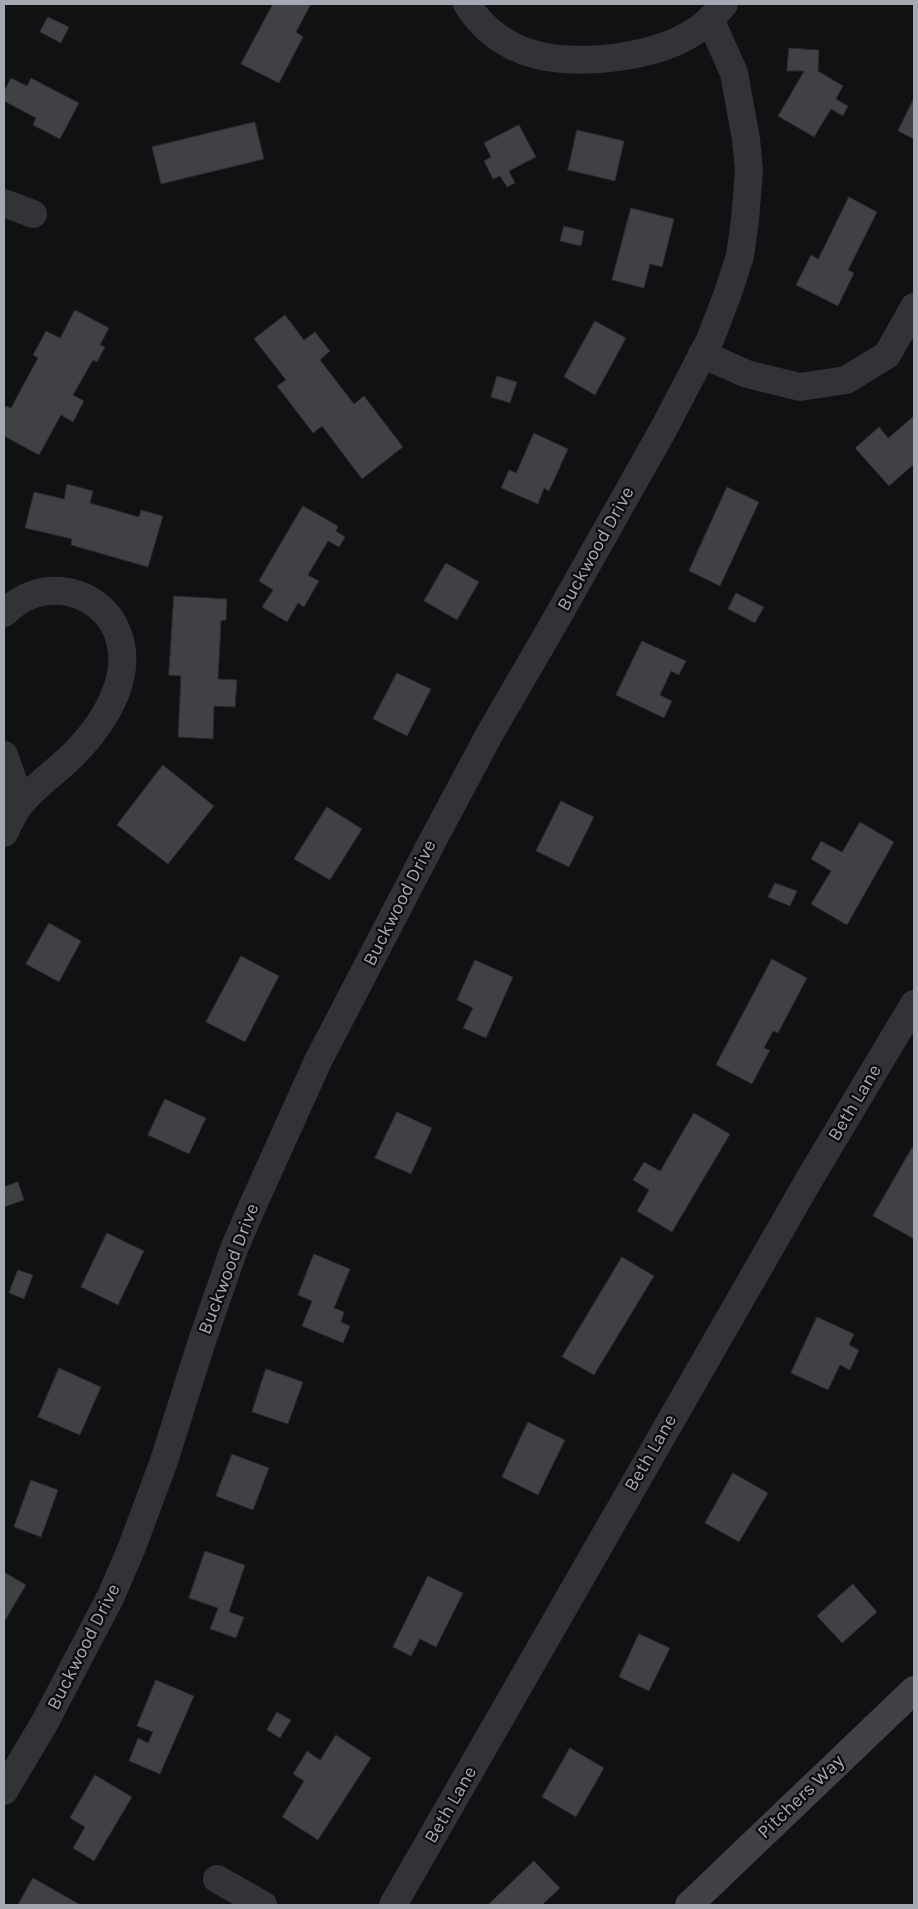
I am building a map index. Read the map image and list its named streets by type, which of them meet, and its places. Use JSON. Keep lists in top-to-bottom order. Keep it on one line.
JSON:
{"streets":{"main road":["Pitchers Way"],"street":["Buckwood Drive","Beth Lane"]}}
